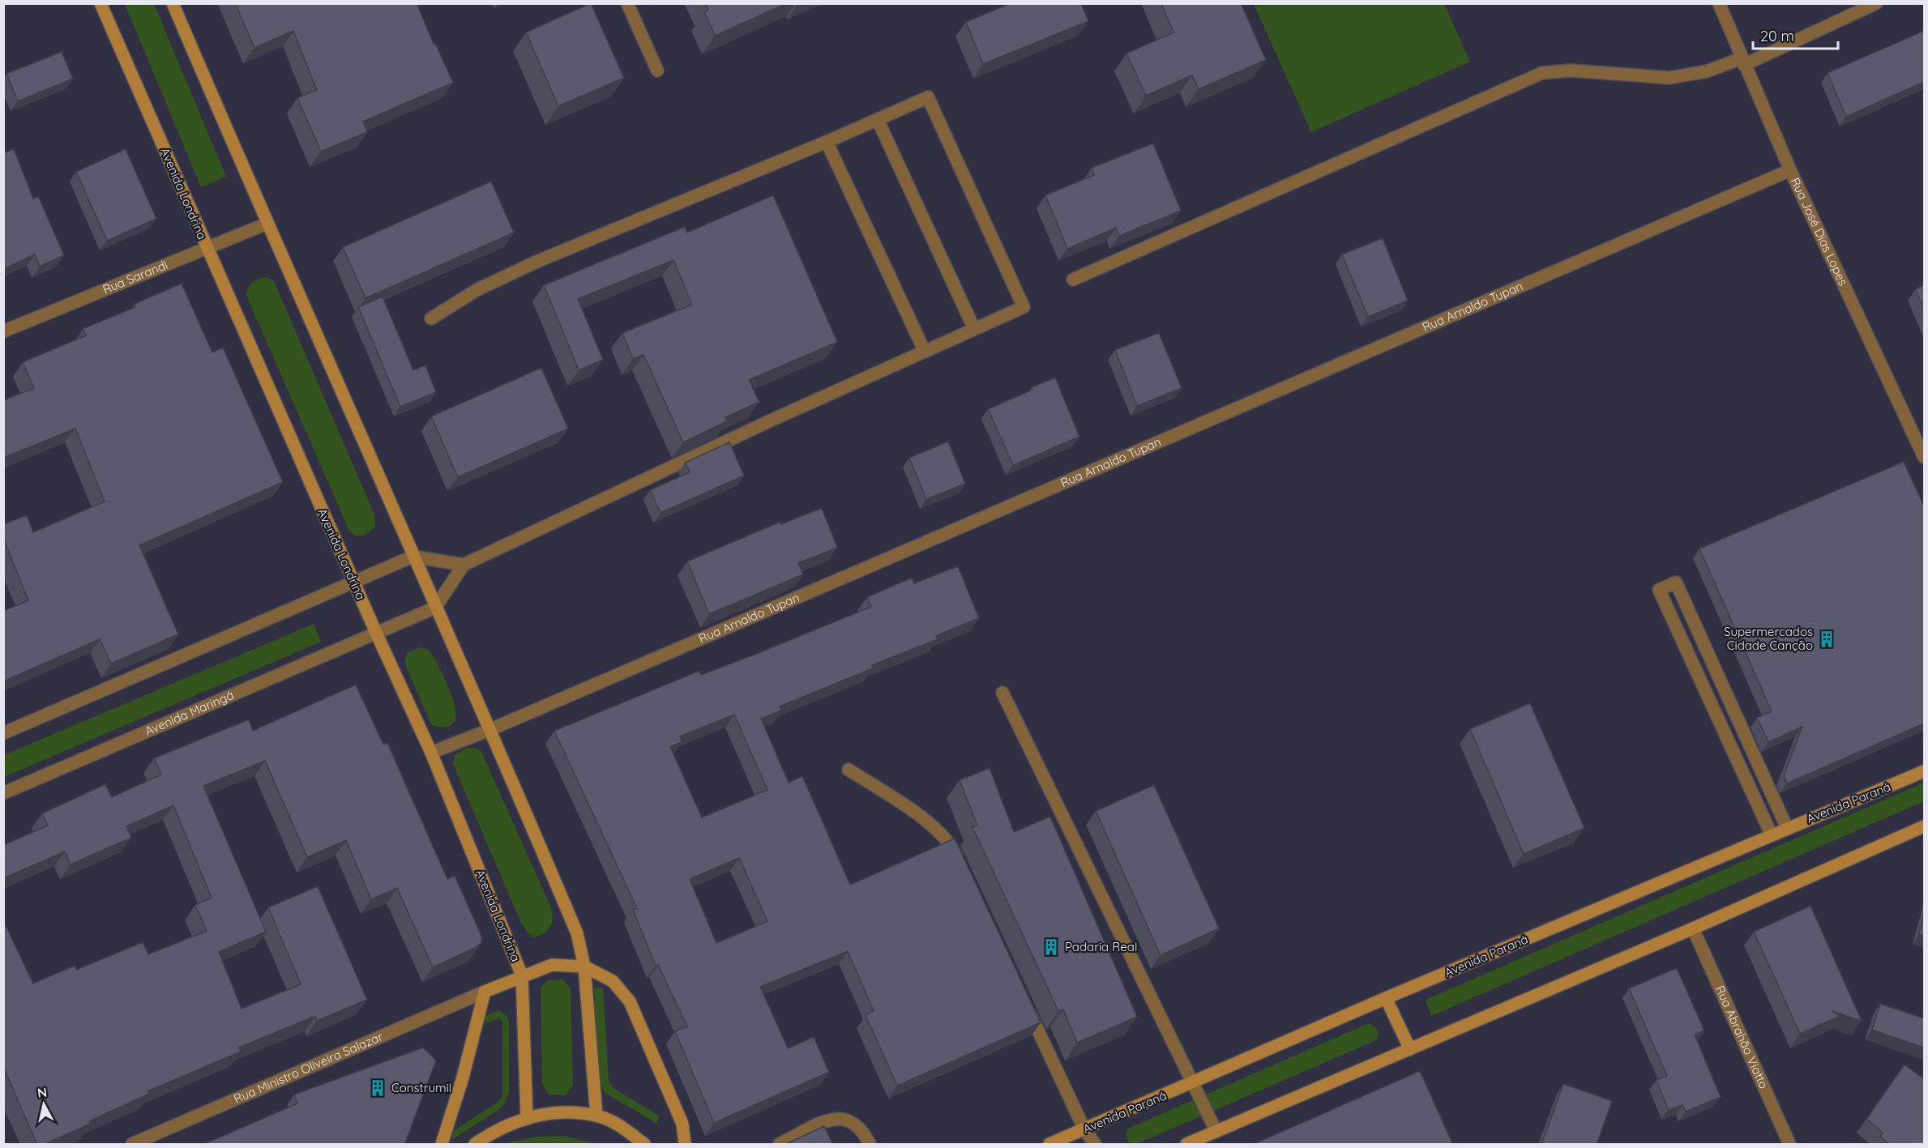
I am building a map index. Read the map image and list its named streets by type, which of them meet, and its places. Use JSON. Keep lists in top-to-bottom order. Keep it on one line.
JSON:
{"streets":{"main road":["Avenida Londrina","Avenida Paraná"],"street":["Rua José Dias Lopes","Rua Sarandi","Rua Arnaldo Tupan","Avenida Maringá","Rua Abrahão Viotto","Rua Ministro Oliveira Salazar"]},"crossings":[["Avenida Londrina","Rua Sarandi"],["Avenida Londrina","Rua Arnaldo Tupan"],["Avenida Londrina","Avenida Maringá"],["Rua José Dias Lopes","Rua Arnaldo Tupan"]],"places":{"building":["Supermercados Cidade Canção","Padaria Real","Construmil"]},"scale_bar":"20 m","north":"top"}
